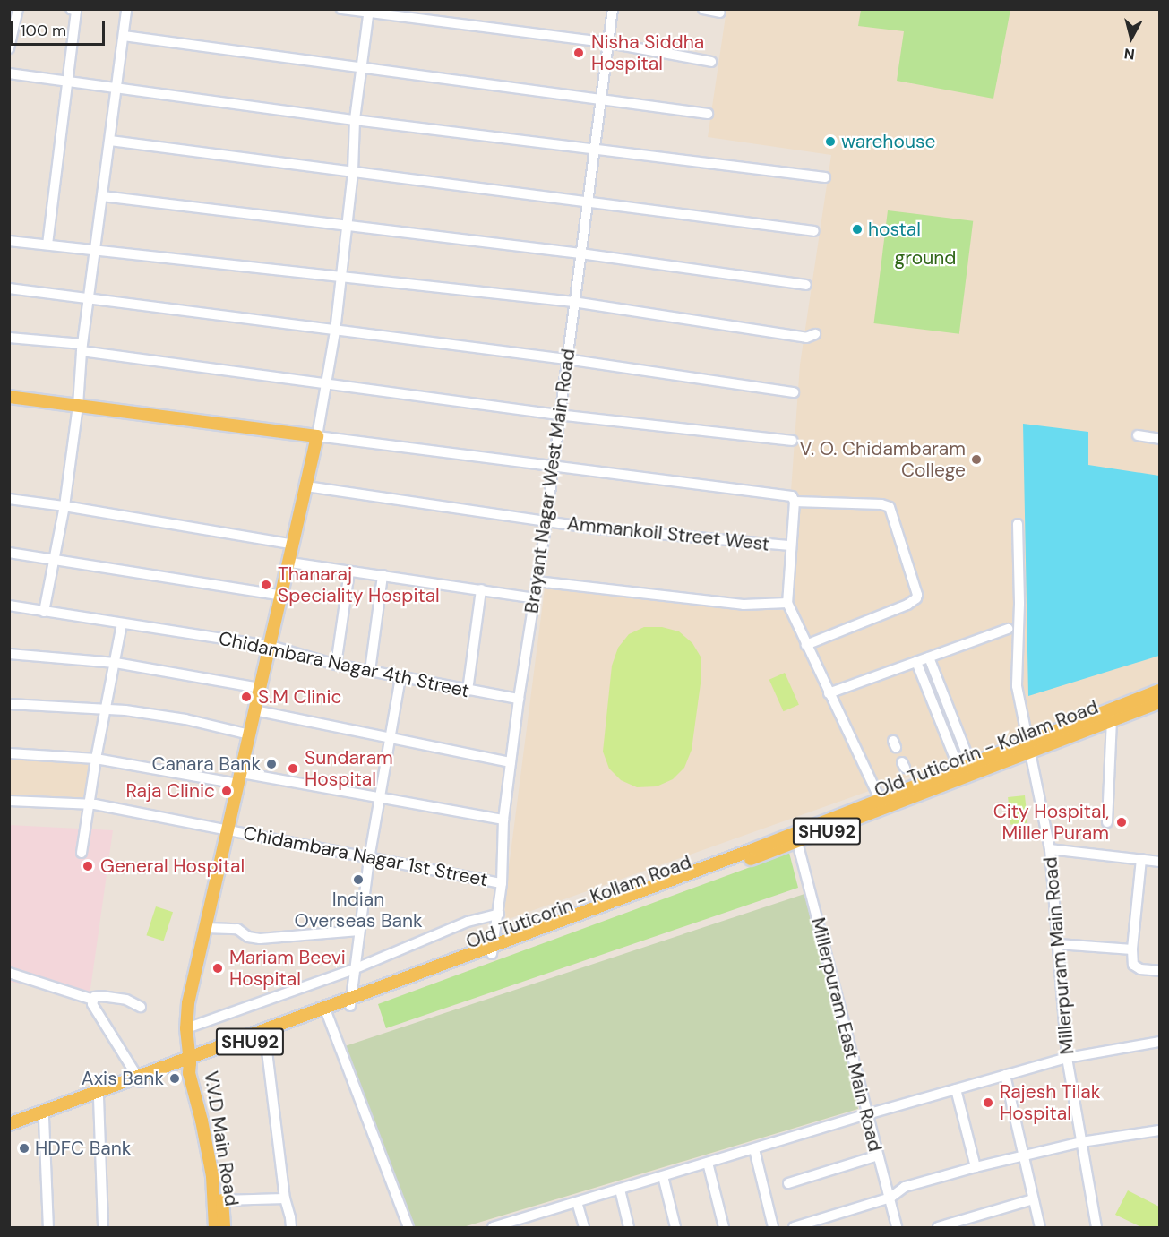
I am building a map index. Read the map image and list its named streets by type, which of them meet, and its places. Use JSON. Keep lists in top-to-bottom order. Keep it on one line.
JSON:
{"streets":{"main road":["Old Tuticorin - Kollam Road","SHU92","V.V.D Main Road"],"street":["Brayant Nagar West Main Road","Ammankoil Street West","Chidambara Nagar 4th Street","Chidambara Nagar 1st Street","Millerpuram Main Road","Millerpuram East Main Road"]},"crossings":[["Brayant Nagar West Main Road","Ammankoil Street West"],["Brayant Nagar West Main Road","Chidambara Nagar 4th Street"],["Brayant Nagar West Main Road","Old Tuticorin - Kollam Road"],["Brayant Nagar West Main Road","Chidambara Nagar 1st Street"],["Ammankoil Street West","V.V.D Main Road"],["Chidambara Nagar 4th Street","V.V.D Main Road"],["Old Tuticorin - Kollam Road","Millerpuram Main Road"],["Old Tuticorin - Kollam Road","Millerpuram East Main Road"],["Old Tuticorin - Kollam Road","V.V.D Main Road"],["Chidambara Nagar 1st Street","V.V.D Main Road"]],"parks":["ground"],"places":["Nisha Siddha Hospital","warehouse","hostal","V. O. Chidambaram College","Thanaraj Speciality Hospital","S.M Clinic","Canara Bank","Sundaram Hospital","Raja Clinic","City Hospital, Miller Puram","General Hospital","Indian Overseas Bank","Mariam Beevi Hospital","Axis Bank","Rajesh Tilak Hospital","HDFC Bank"],"scale_bar":"100 m","north":"bottom"}
